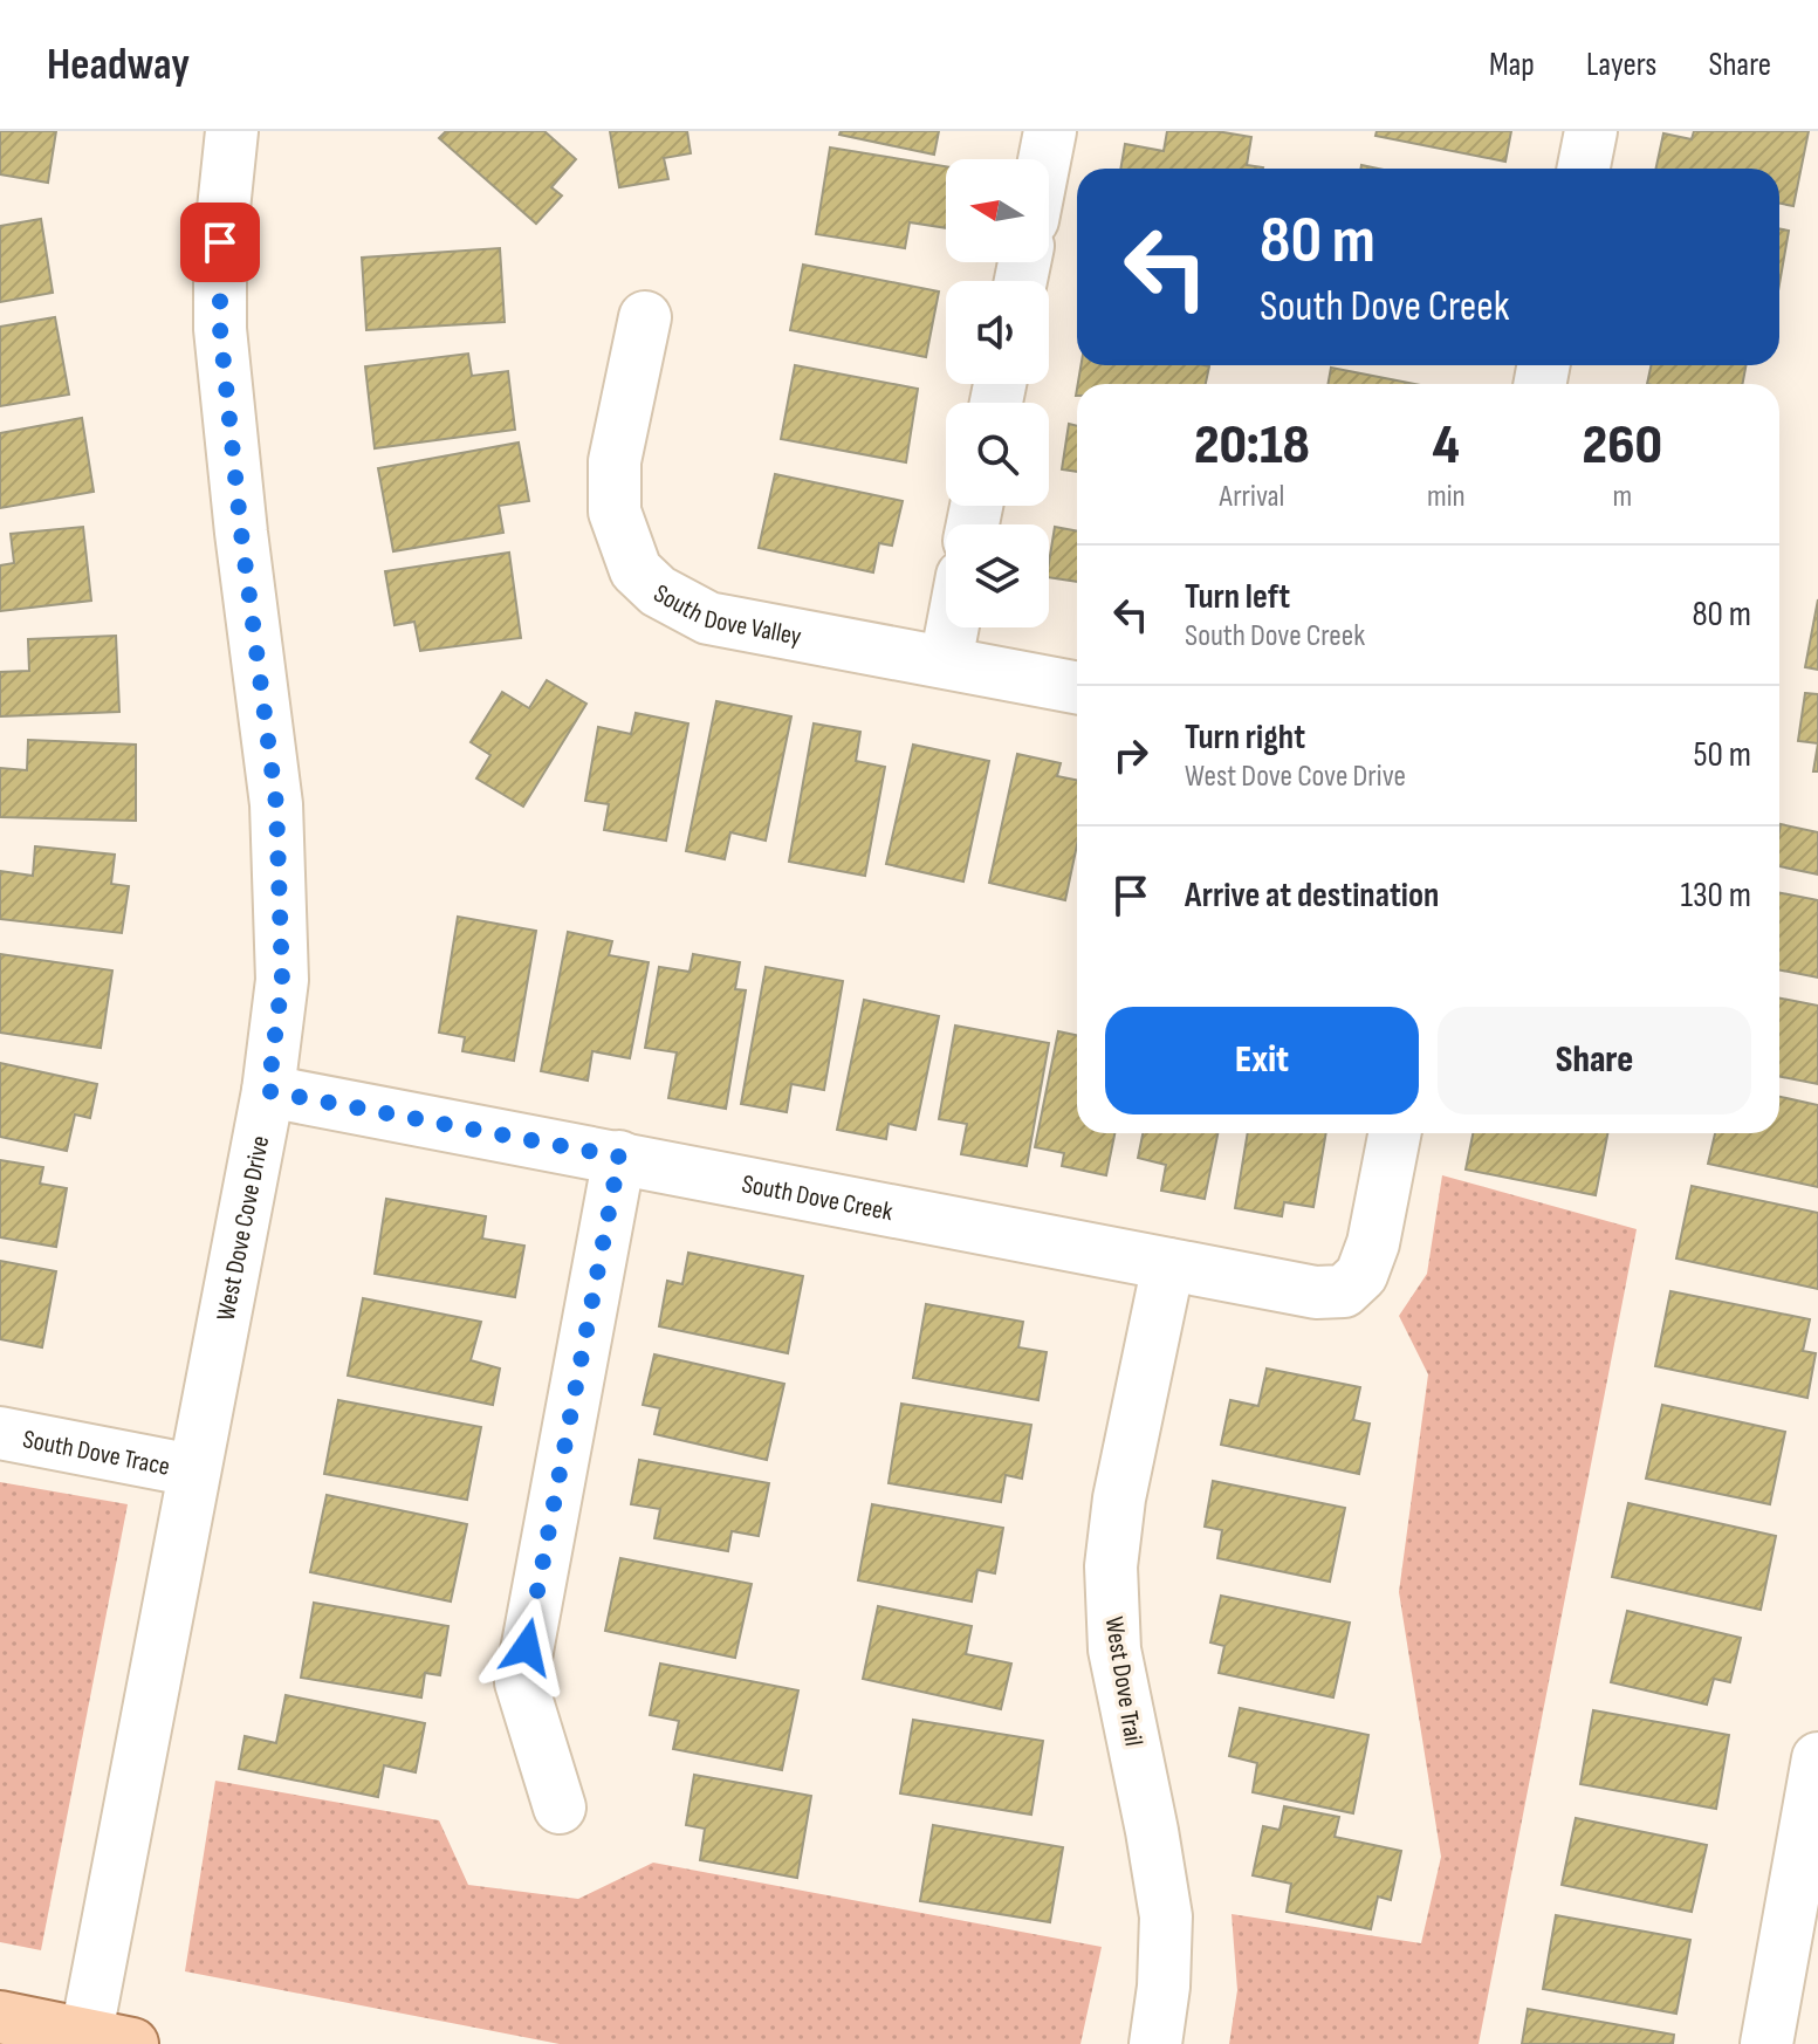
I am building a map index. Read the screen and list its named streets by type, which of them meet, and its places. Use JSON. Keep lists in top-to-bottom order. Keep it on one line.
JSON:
{"streets":{"street":["South Dove Valley","South Dove Creek","West Dove Cove Drive","South Dove Trace","West Dove Trail"]},"crossings":[["South Dove Creek","West Dove Cove Drive"],["South Dove Creek","West Dove Trail"],["West Dove Cove Drive","South Dove Trace"]],"north":"left","page":{"header":"Headway","nav":["Map","Layers","Share"],"turn":["80 m","South Dove Creek"],"eta":["20:18","Arrival","4","min","260","m"],"list":[{"name":"Turn left","note":"South Dove Creek","value":"80 m"},{"name":"Turn right","note":"West Dove Cove Drive","value":"50 m"},{"name":"Arrive at destination","value":"130 m"}],"buttons":["Exit","Share"]}}
